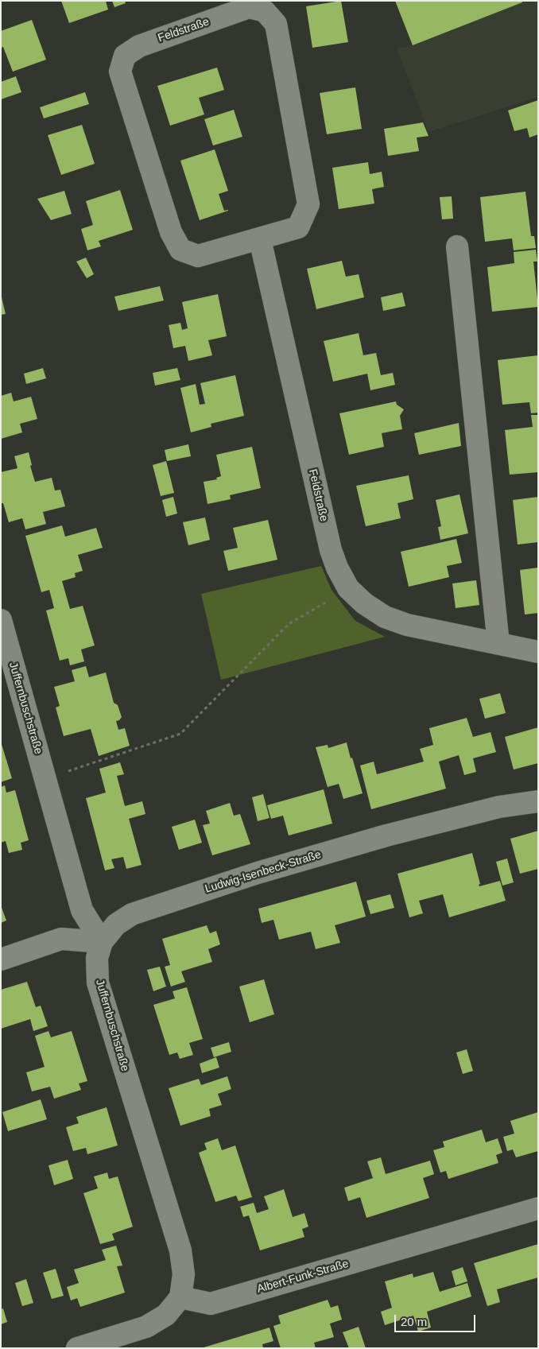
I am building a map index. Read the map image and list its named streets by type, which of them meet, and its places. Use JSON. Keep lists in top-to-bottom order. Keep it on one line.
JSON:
{"streets":{"street":["Feldstraße","Juffernbuschstraße","Ludwig-Isenbeck-Straße","Albert-Funk-Straße"]},"crossings":[["Juffernbuschstraße","Ludwig-Isenbeck-Straße"],["Juffernbuschstraße","Albert-Funk-Straße"]],"scale_bar":"20 m"}
